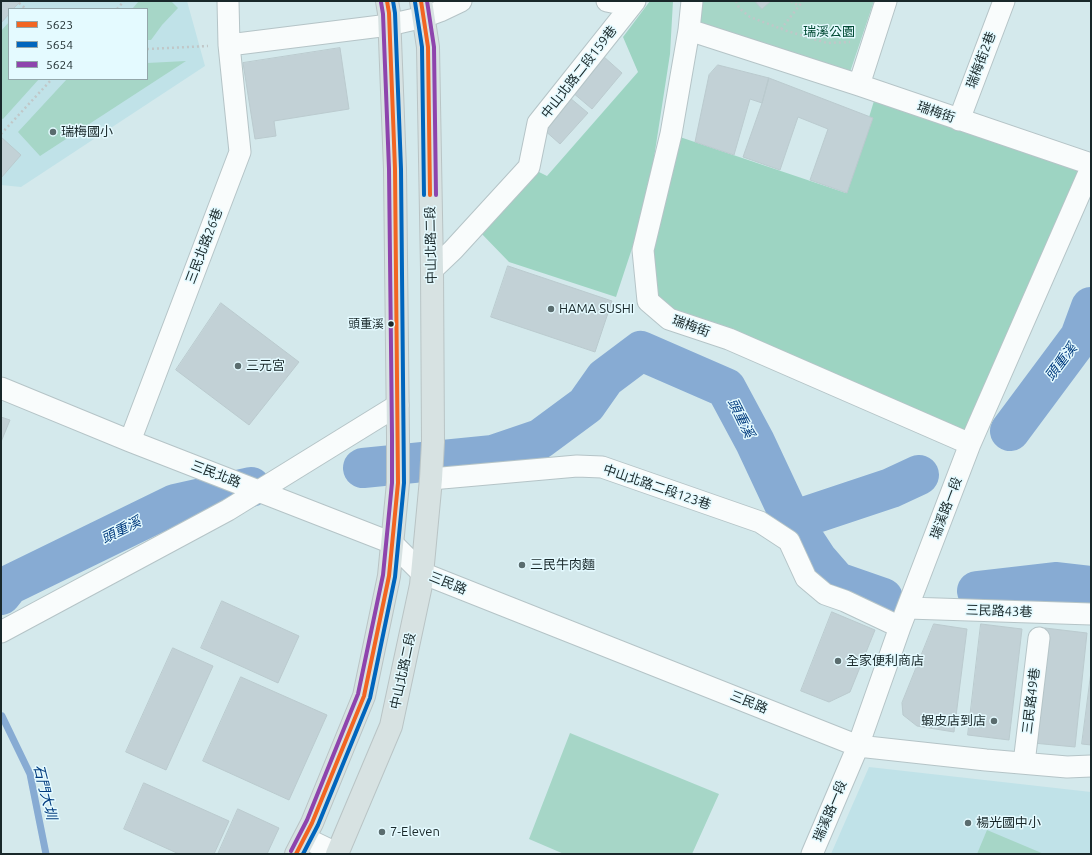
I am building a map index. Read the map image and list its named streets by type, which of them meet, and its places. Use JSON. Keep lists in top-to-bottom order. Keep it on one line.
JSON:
{"streets":{"main road":["中山北路二段"],"street":["瑞梅街2巷","中山北路二段159巷","瑞梅街","三民北路26巷","三民北路","中山北路二段123巷","瑞溪路一段","三民路","三民路43巷","三民路49巷"]},"crossings":[["瑞梅街2巷","瑞梅街"],["中山北路二段159巷","中山北路二段"],["瑞梅街","瑞溪路一段"],["中山北路二段","三民北路"],["中山北路二段","中山北路二段123巷"],["中山北路二段","三民路"],["三民北路26巷","三民北路"],["三民北路","三民路"],["中山北路二段123巷","瑞溪路一段"],["中山北路二段123巷","三民路43巷"],["瑞溪路一段","三民路"],["瑞溪路一段","三民路43巷"],["三民路","三民路49巷"]],"water":["頭重溪","石門大圳"],"parks":["瑞溪公園"],"places":["瑞梅國小","HAMA SUSHI","頭重溪","三元宮","三民牛肉麵","全家便利商店","蝦皮店到店","楊光國中小","7-Eleven"],"lines":["transit line 5623","transit line 5654","transit line 5624"],"legend":["5623","5654","5624"]}
